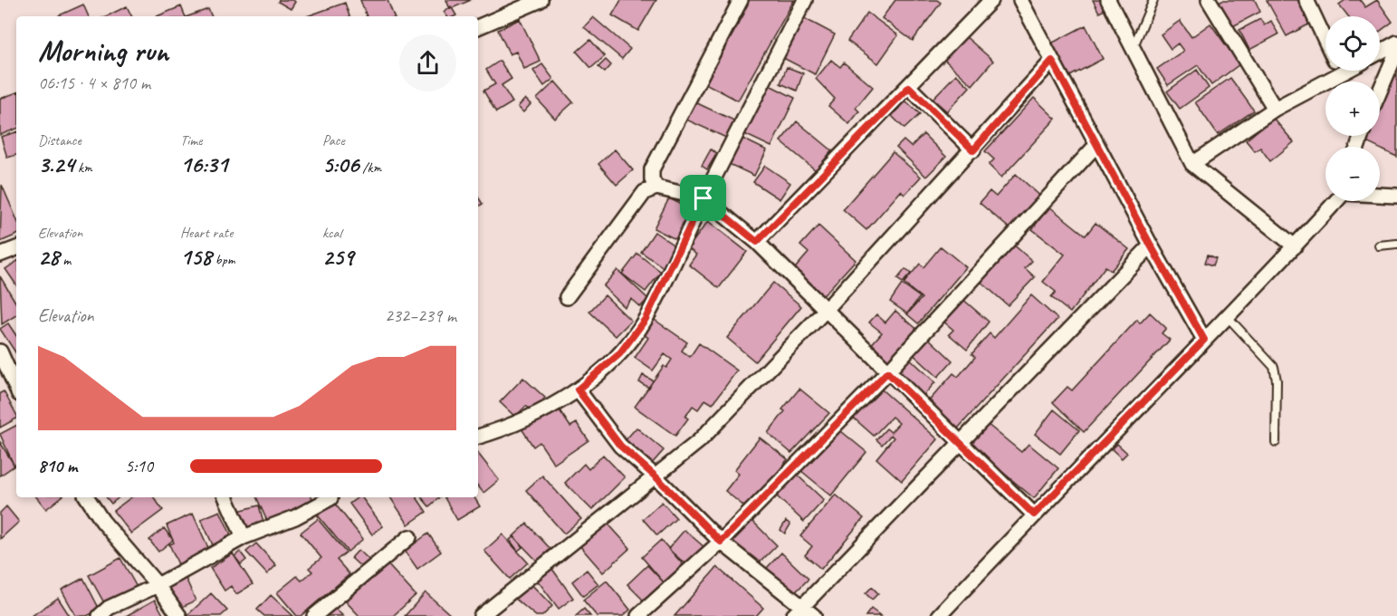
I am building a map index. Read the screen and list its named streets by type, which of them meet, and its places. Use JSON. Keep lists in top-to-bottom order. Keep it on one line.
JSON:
{"page":{"map_buttons":["+","−"],"heading":["Morning run","06:15 · 4 × 810 m"],"stats":[["Distance","3.24 km"],["Time","16:31"],["Pace","5:06 /km"],["Elevation","28 m"],["Heart rate","158 bpm"],["kcal","259"]],"chart":["Elevation","232–239 m"],"list":[{"name":"810 m","note":"5:10"}]}}
